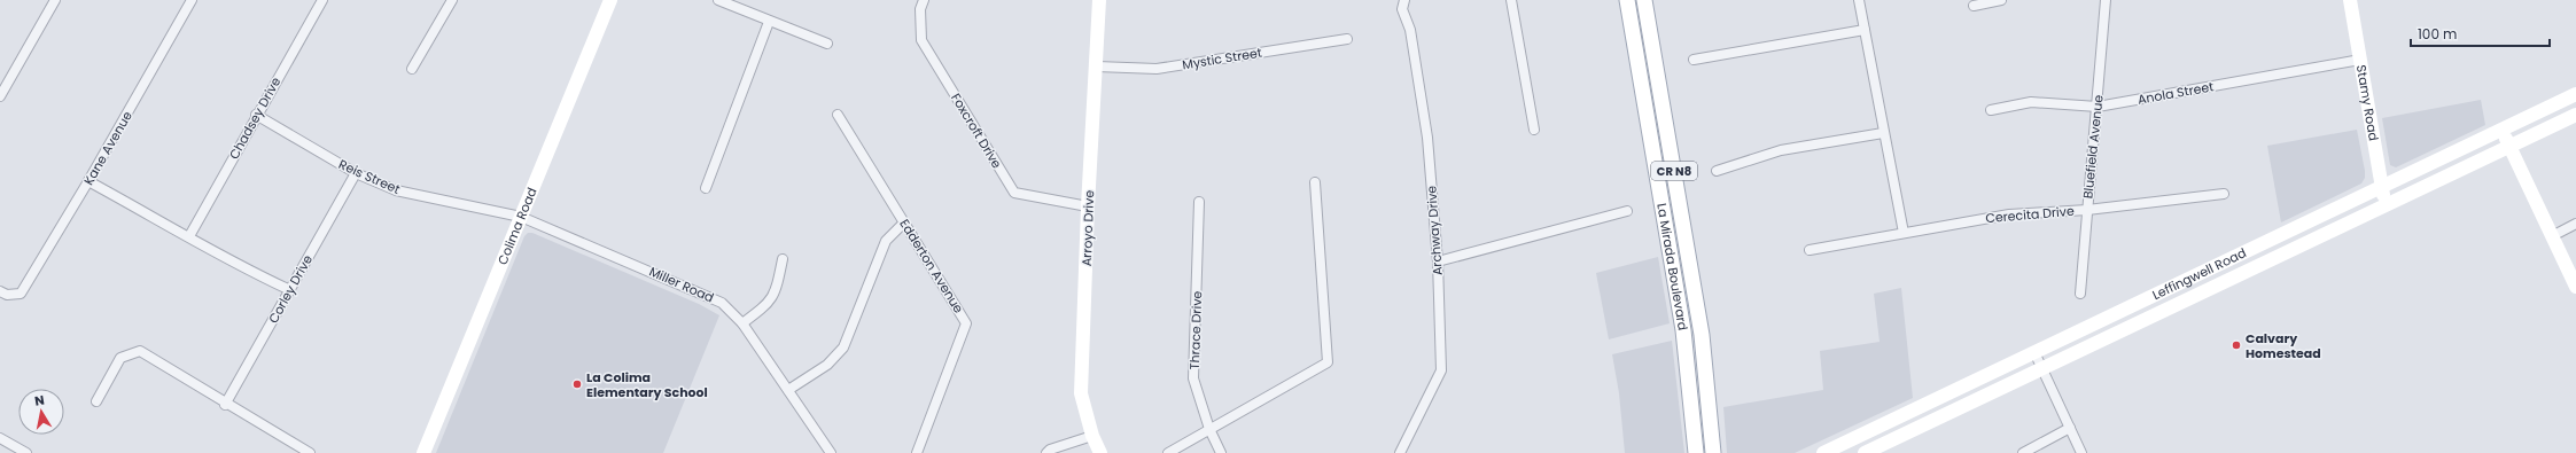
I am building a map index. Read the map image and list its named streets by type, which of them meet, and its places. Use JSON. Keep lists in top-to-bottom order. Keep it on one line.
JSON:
{"streets":{"main road":["Stamy Road","CR N8","Colima Road","Arroyo Drive","La Mirada Boulevard","Leffingwell Road"],"street":["Mystic Street","Anola Street","Chadsey Drive","Foxcroft Drive","Bluefield Avenue","Kane Avenue","Reis Street","Cerecita Drive","Archway Drive","Edderton Avenue","Miller Road","Corley Drive","Thrace Drive"]},"crossings":[["Mystic Street","Arroyo Drive"],["Anola Street","Stamy Road"],["Anola Street","Bluefield Avenue"],["Stamy Road","Leffingwell Road"],["Chadsey Drive","Reis Street"],["Foxcroft Drive","Arroyo Drive"],["Bluefield Avenue","Cerecita Drive"],["Reis Street","Colima Road"],["Reis Street","Miller Road"],["Reis Street","Corley Drive"],["Colima Road","Miller Road"]],"places":["Calvary Homestead","La Colima Elementary School"],"scale_bar":"100 m","north":"top"}
